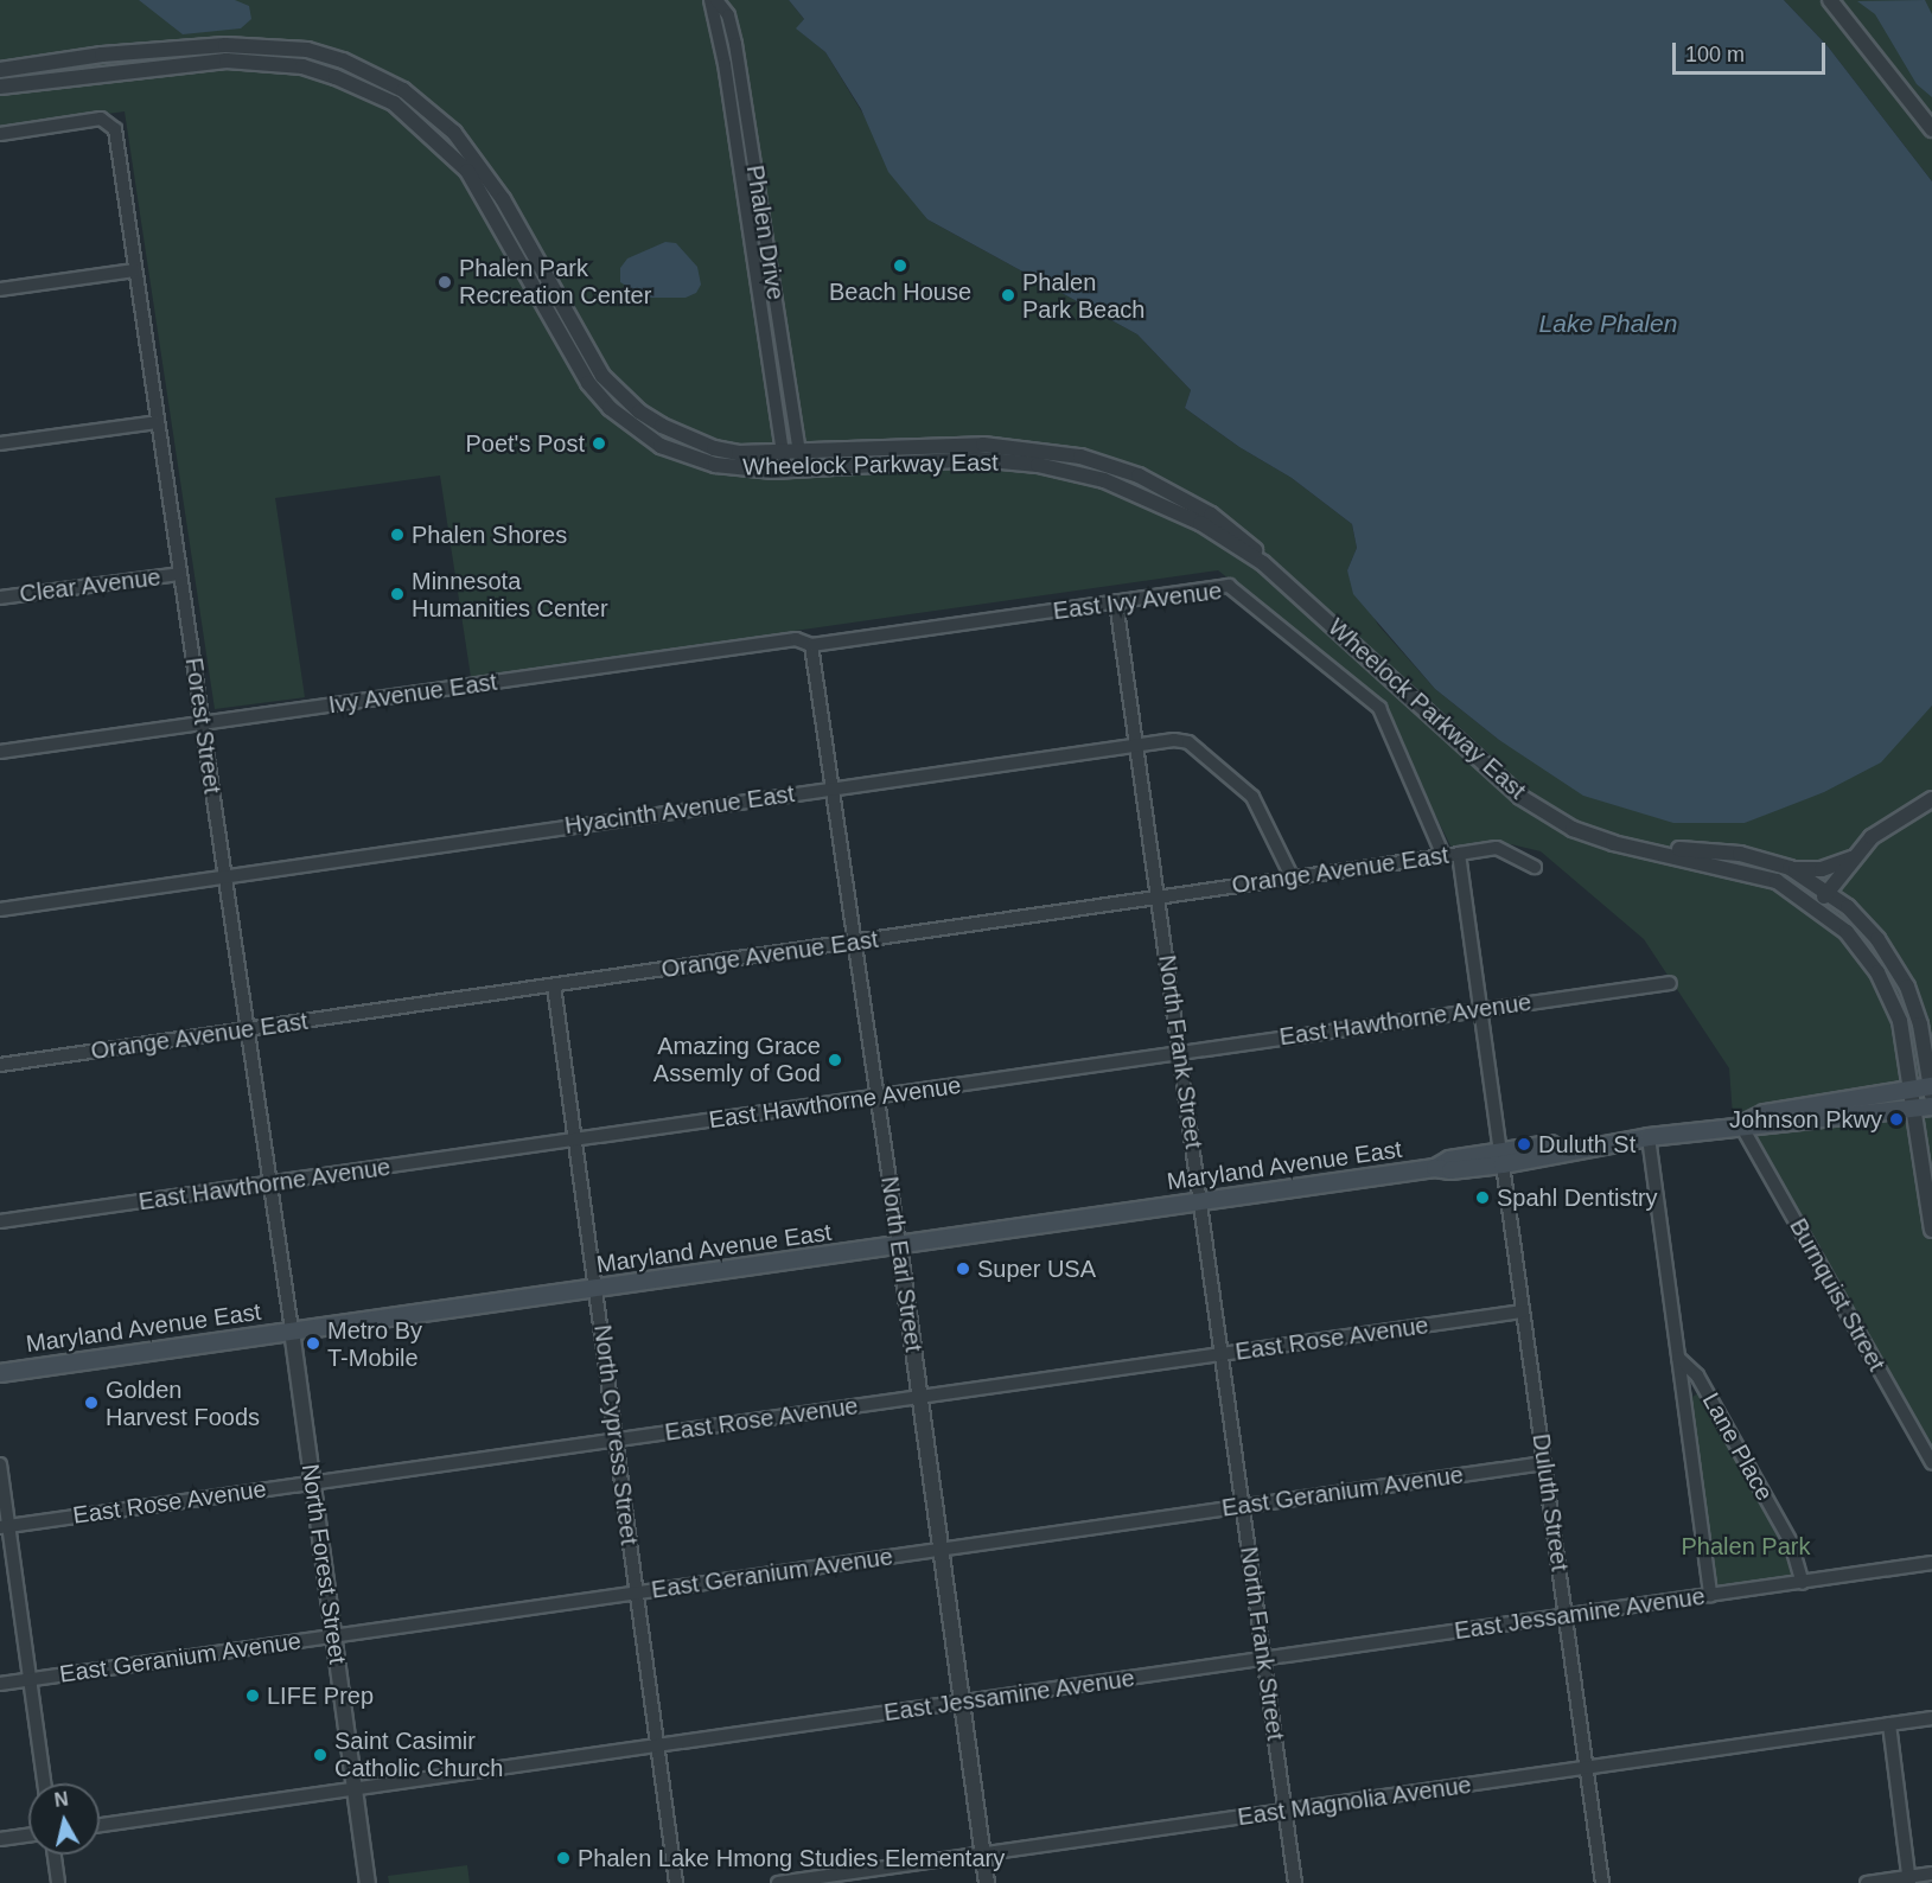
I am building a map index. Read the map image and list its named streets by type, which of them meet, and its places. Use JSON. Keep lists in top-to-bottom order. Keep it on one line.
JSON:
{"streets":{"main road":["Maryland Avenue East"],"street":["Phalen Drive","Wheelock Parkway East","Clear Avenue","East Ivy Avenue","Ivy Avenue East","Forest Street","Hyacinth Avenue East","Orange Avenue East","East Hawthorne Avenue","North Frank Street","North Earl Street","Burnquist Street","East Rose Avenue","North Cypress Street","Lane Place","East Geranium Avenue","Duluth Street","North Forest Street","East Jessamine Avenue","East Magnolia Avenue"]},"crossings":[["Phalen Drive","Wheelock Parkway East"],["Wheelock Parkway East","Maryland Avenue East"],["Clear Avenue","Forest Street"],["East Ivy Avenue","Ivy Avenue East"],["East Ivy Avenue","Orange Avenue East"],["East Ivy Avenue","North Frank Street"],["East Ivy Avenue","North Earl Street"],["Ivy Avenue East","Forest Street"],["Ivy Avenue East","North Earl Street"],["Forest Street","Hyacinth Avenue East"],["Forest Street","Orange Avenue East"],["Forest Street","East Hawthorne Avenue"],["Forest Street","Maryland Avenue East"],["Forest Street","North Forest Street"],["Hyacinth Avenue East","Orange Avenue East"],["Hyacinth Avenue East","North Frank Street"],["Hyacinth Avenue East","North Earl Street"],["Orange Avenue East","North Frank Street"],["Orange Avenue East","North Earl Street"],["Orange Avenue East","North Cypress Street"],["Orange Avenue East","Duluth Street"],["East Hawthorne Avenue","North Frank Street"],["East Hawthorne Avenue","North Earl Street"],["East Hawthorne Avenue","North Cypress Street"],["East Hawthorne Avenue","Duluth Street"],["North Frank Street","Maryland Avenue East"],["North Frank Street","East Rose Avenue"],["North Frank Street","East Geranium Avenue"],["North Frank Street","East Jessamine Avenue"],["North Frank Street","East Magnolia Avenue"],["Maryland Avenue East","North Earl Street"],["Maryland Avenue East","Burnquist Street"],["Maryland Avenue East","North Cypress Street"],["Maryland Avenue East","Lane Place"],["Maryland Avenue East","Duluth Street"],["Maryland Avenue East","North Forest Street"],["North Earl Street","East Rose Avenue"],["North Earl Street","East Geranium Avenue"],["North Earl Street","East Jessamine Avenue"],["North Earl Street","East Magnolia Avenue"],["East Rose Avenue","North Cypress Street"],["East Rose Avenue","Duluth Street"],["East Rose Avenue","North Forest Street"],["North Cypress Street","East Geranium Avenue"],["North Cypress Street","East Jessamine Avenue"],["Lane Place","East Jessamine Avenue"],["East Geranium Avenue","Duluth Street"],["East Geranium Avenue","North Forest Street"],["Duluth Street","East Jessamine Avenue"],["Duluth Street","East Magnolia Avenue"],["North Forest Street","East Jessamine Avenue"]],"water":["Lake Phalen"],"parks":["Phalen Park"],"places":["Beach House","Phalen Park Recreation Center","Phalen Park Beach","Poet's Post","Phalen Shores","Minnesota Humanities Center","Amazing Grace Assemly of God","Johnson Pkwy","Duluth St","Spahl Dentistry","Super USA","Metro By T-Mobile","Golden Harvest Foods","LIFE Prep","Saint Casimir Catholic Church","Phalen Lake Hmong Studies Elementary"],"scale_bar":"100 m","north":"top"}
